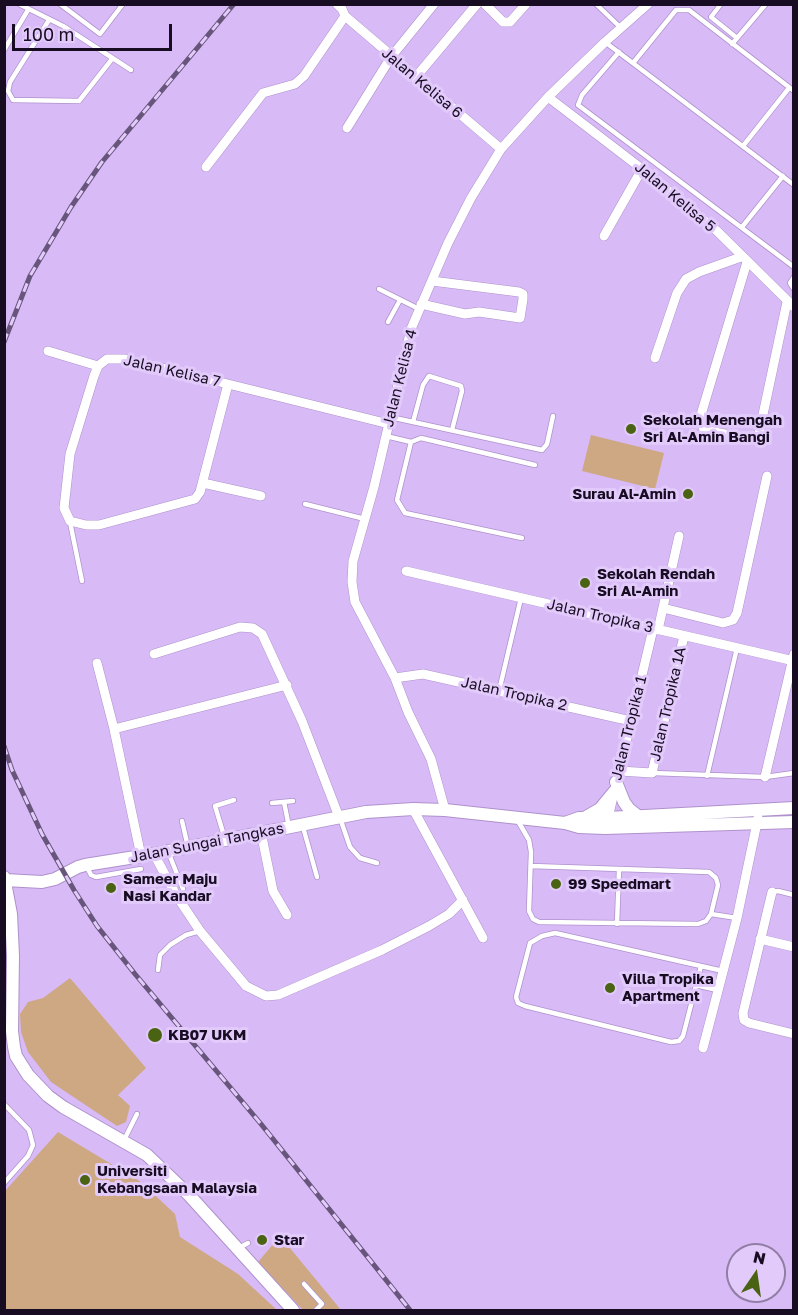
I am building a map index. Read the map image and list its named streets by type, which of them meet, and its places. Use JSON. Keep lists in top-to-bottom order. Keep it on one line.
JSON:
{"streets":{"street":["Jalan Kelisa 6","Jalan Kelisa 5","Jalan Kelisa 7","Jalan Kelisa 4","Jalan Tropika 3","Jalan Tropika 2","Jalan Tropika 1A","Jalan Tropika 1","Jalan Sungai Tangkas"]},"crossings":[["Jalan Kelisa 6","Jalan Kelisa 4"],["Jalan Kelisa 5","Jalan Kelisa 4"],["Jalan Kelisa 7","Jalan Kelisa 4"],["Jalan Kelisa 4","Jalan Tropika 2"],["Jalan Kelisa 4","Jalan Sungai Tangkas"],["Jalan Tropika 3","Jalan Tropika 1A"],["Jalan Tropika 3","Jalan Tropika 1"],["Jalan Tropika 2","Jalan Tropika 1"],["Jalan Tropika 1","Jalan Sungai Tangkas"]],"places":["Sekolah Menengah Sri Al-Amin Bangi","Surau Al-Amin","Sekolah Rendah Sri Al-Amin","99 Speedmart","Sameer Maju Nasi Kandar","Villa Tropika Apartment","KB07 UKM","Universiti Kebangsaan Malaysia","Star"],"scale_bar":"100 m","north":"top"}
